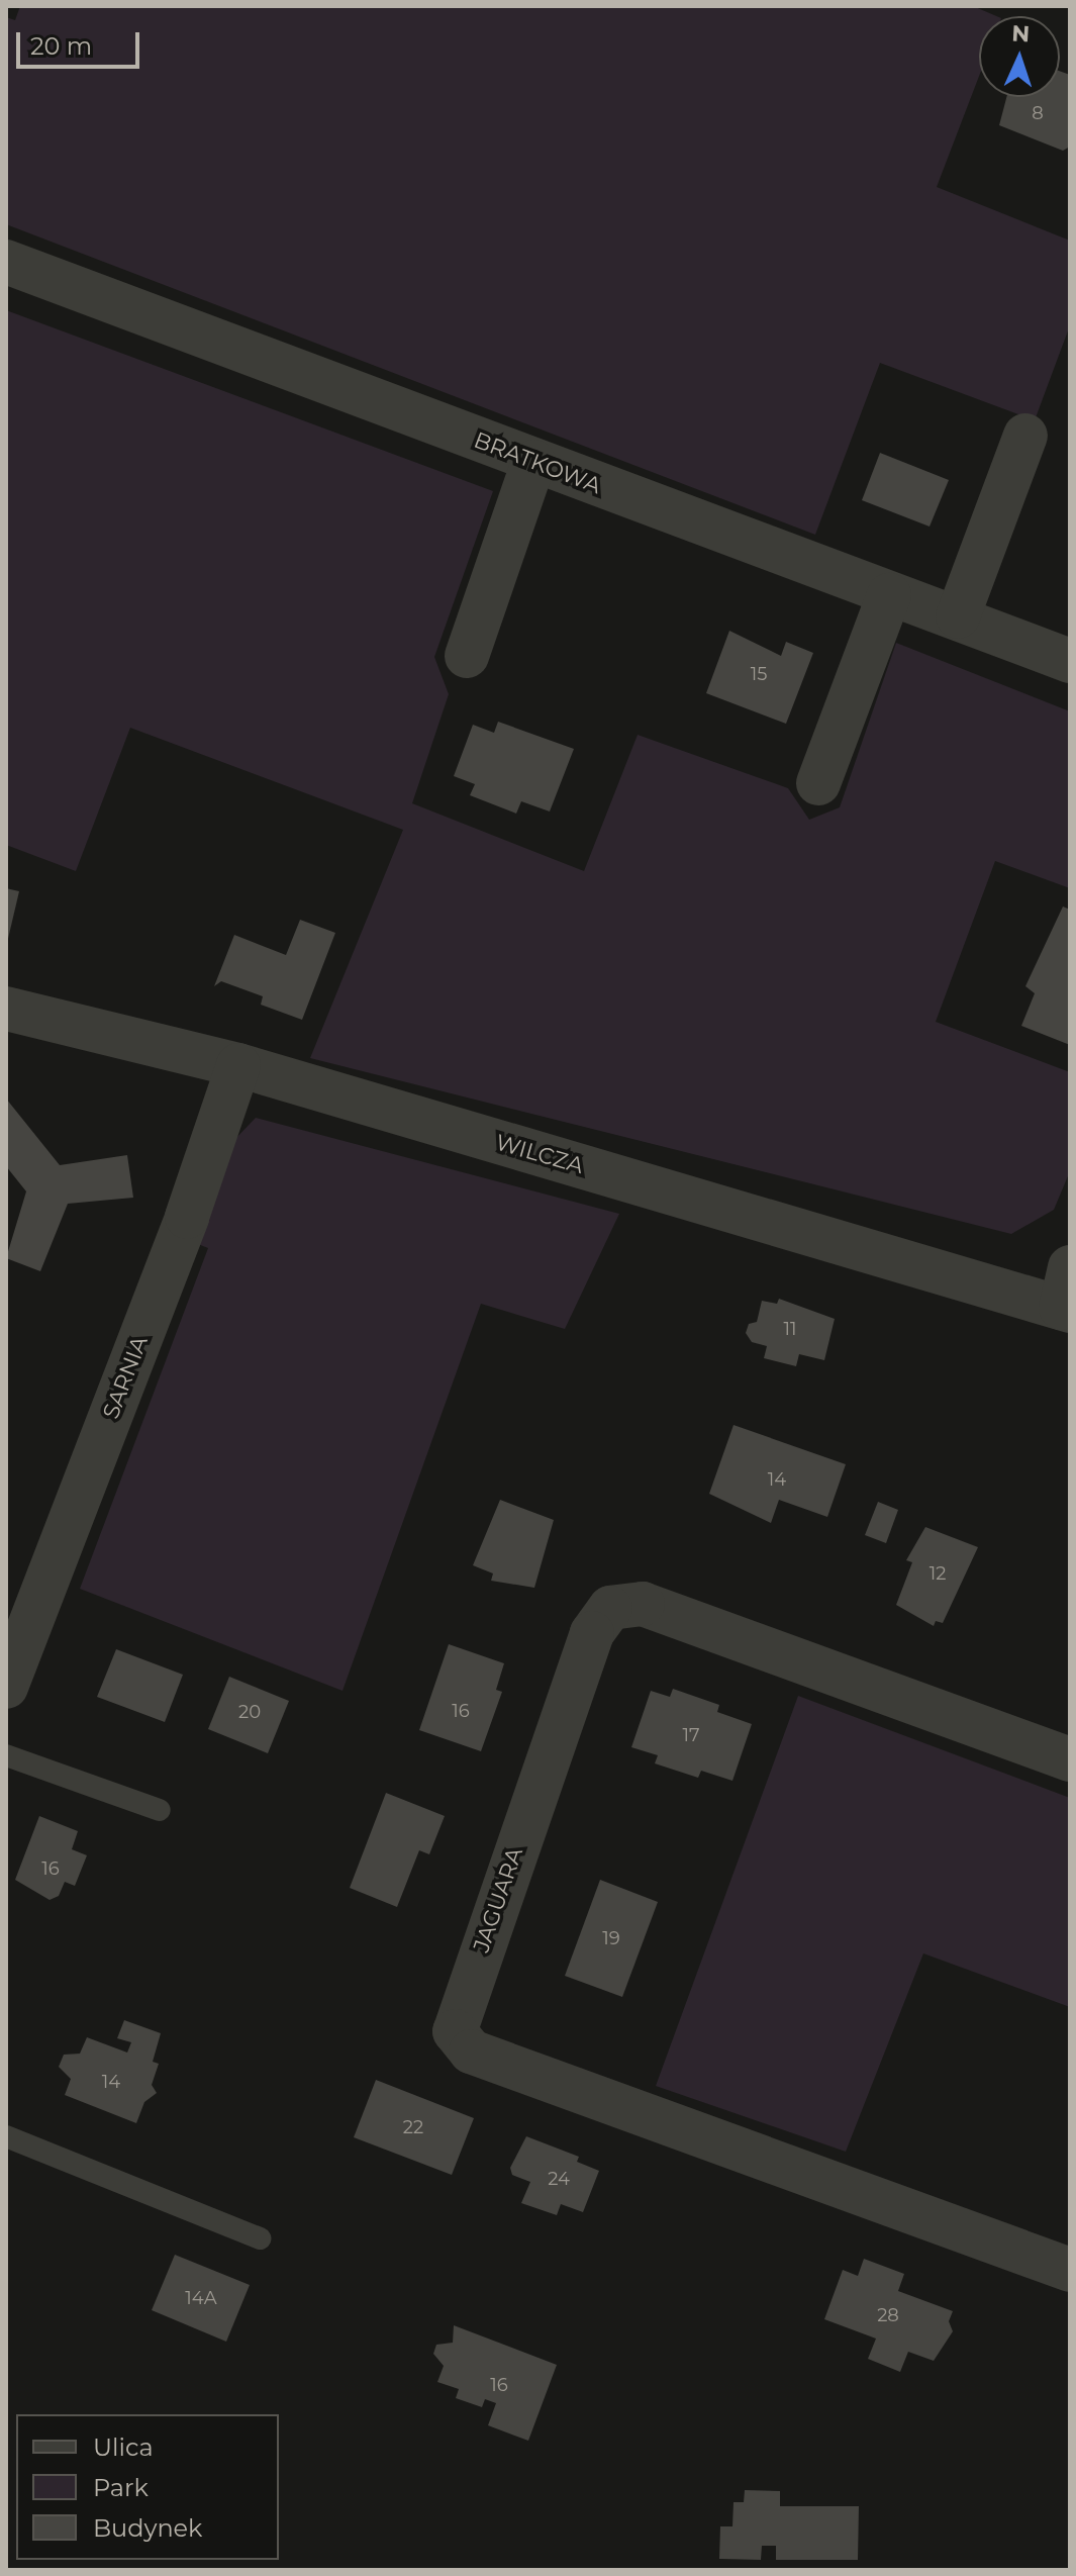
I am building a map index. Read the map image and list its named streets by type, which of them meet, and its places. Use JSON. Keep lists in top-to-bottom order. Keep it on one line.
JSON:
{"streets":{"street":["BRATKOWA","WILCZA","SARNIA","JAGUARA"]},"crossings":[["WILCZA","SARNIA"]],"house_numbers":["8","15","11","14","12","16","20","17","16","19","14","22","24","14A","28","16"],"legend":["Ulica","Park","Budynek"],"scale_bar":"20 m","north":"top"}
